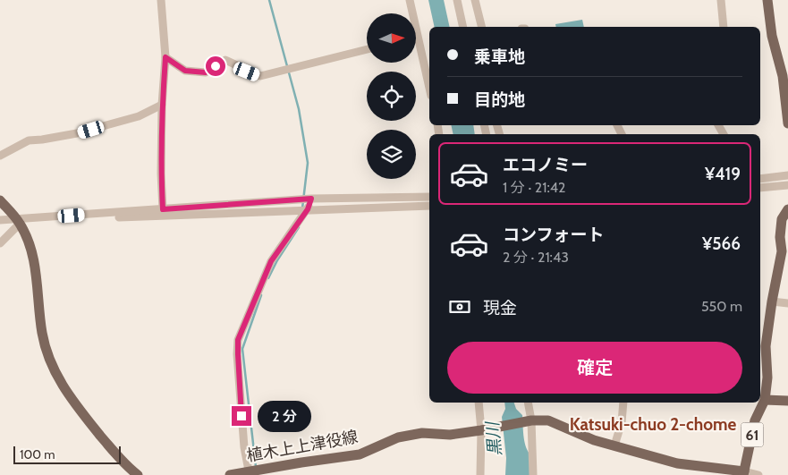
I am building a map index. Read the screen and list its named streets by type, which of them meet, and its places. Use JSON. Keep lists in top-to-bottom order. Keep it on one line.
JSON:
{"streets":{"main road":["61","植木上上津役線"]},"crossings":[["61","植木上上津役線"]],"districts":["Katsuki-chuo 2-chome"],"water":["黒川"],"scale_bar":"100 m","north":"right","page":{"banner":["乗車地","目的地"],"list":[{"name":"エコノミー","note":"1 分 · 21:42","value":"¥419"},{"name":"コンフォート","note":"2 分 · 21:43","value":"¥566"}],"pay":["現金","550 m"],"buttons":"確定","bubble":"2 分","scale":"100 m"}}
